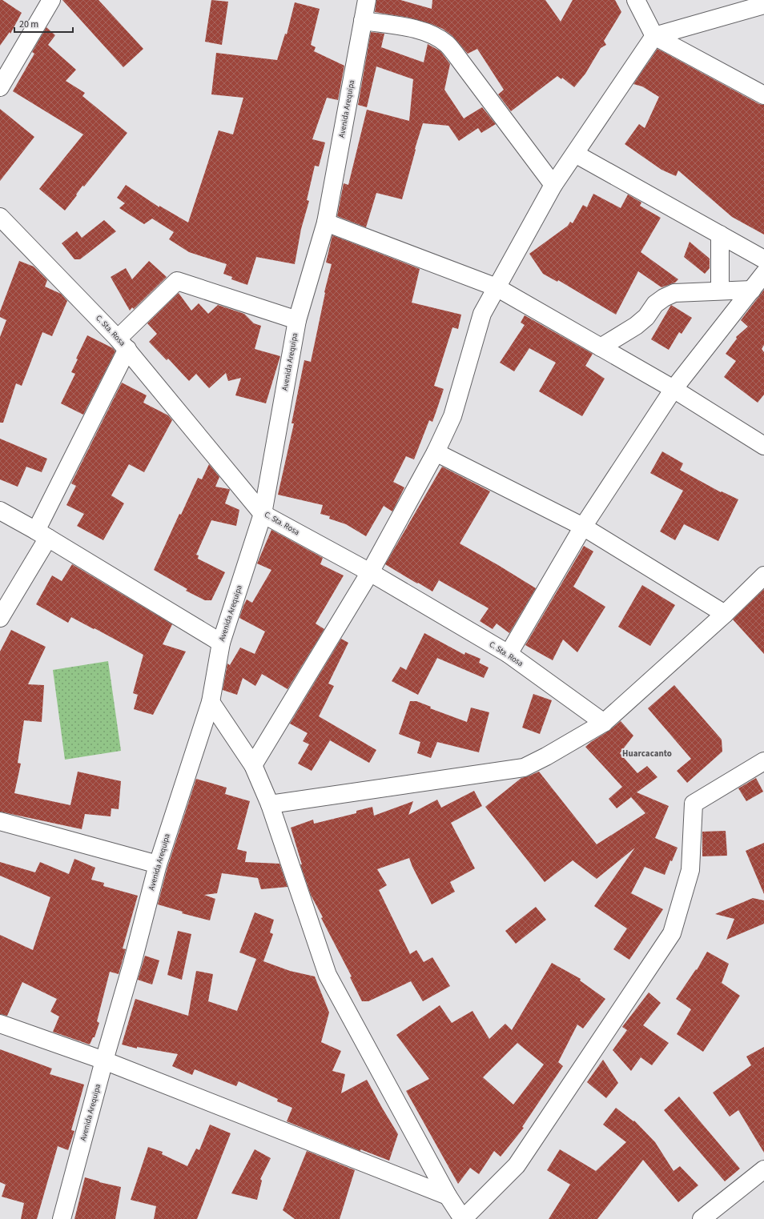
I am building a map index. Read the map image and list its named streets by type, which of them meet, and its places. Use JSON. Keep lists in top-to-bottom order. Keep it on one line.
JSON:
{"streets":{"street":["Avenida Arequipa","C. Sta. Rosa"]},"crossings":[["Avenida Arequipa","C. Sta. Rosa"]],"districts":["Huarcacanto"],"scale_bar":"20 m"}
